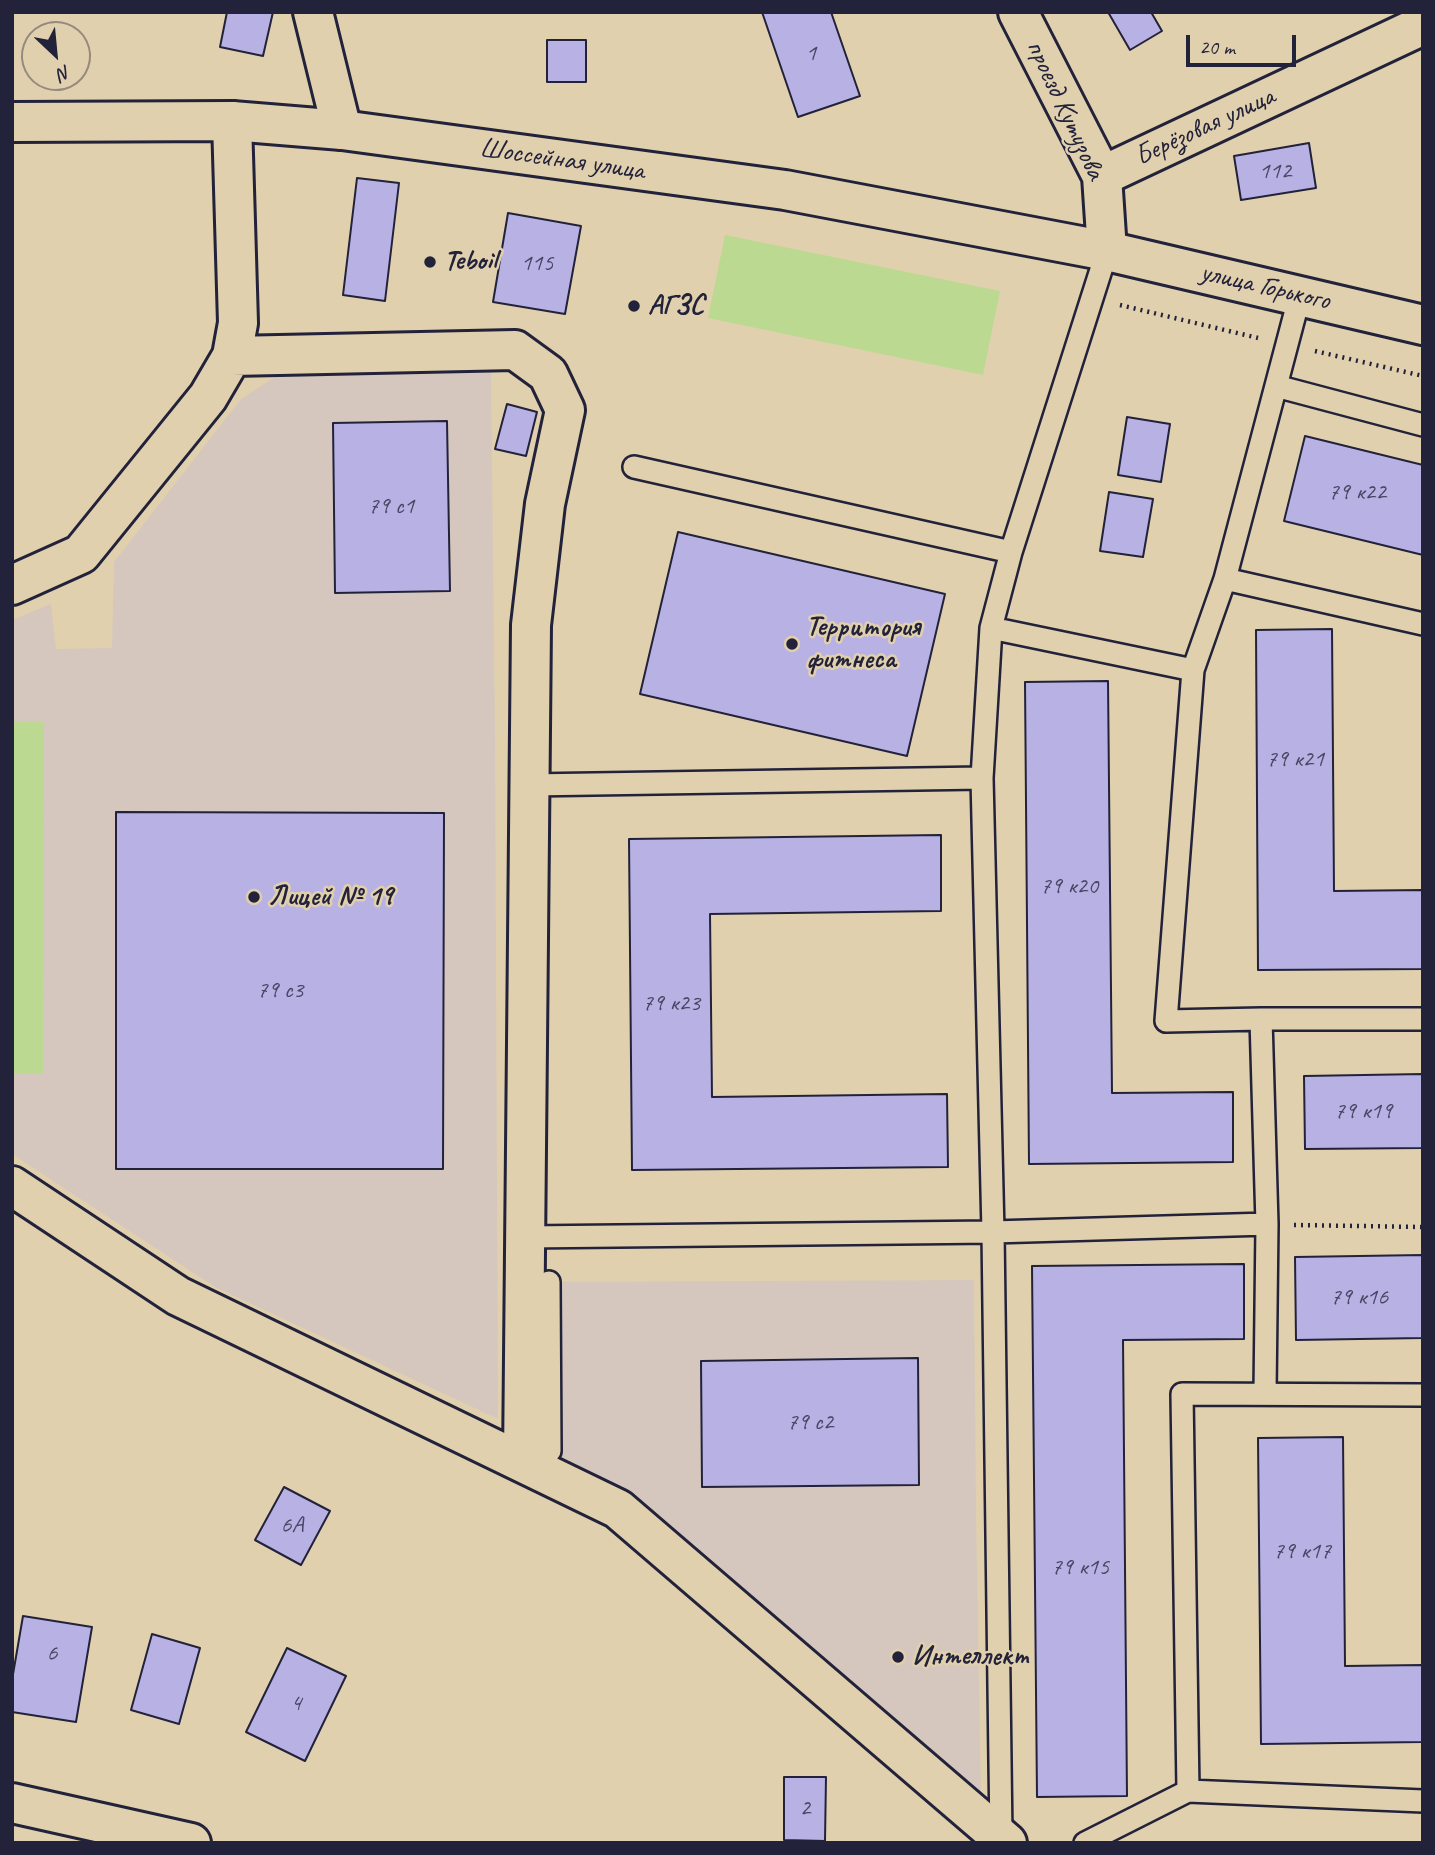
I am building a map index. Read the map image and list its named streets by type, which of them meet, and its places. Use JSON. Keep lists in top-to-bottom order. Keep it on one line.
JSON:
{"streets":{"street":["проезд Кутузова","Берёзовая улица","Шоссейная улица","улица Горького"]},"crossings":[["проезд Кутузова","Берёзовая улица"],["проезд Кутузова","Шоссейная улица"],["проезд Кутузова","улица Горького"],["Шоссейная улица","улица Горького"]],"places":["Teboil","АГЗС","Территория фитнеса","Лицей № 19","Интеллект"],"house_numbers":["1","112","115","79 к22","79 с1","79 к21","79 к20","79 с3","79 к23","79 к19","79 к16","79 с2","6А","79 к17","79 к15","6","4","2"],"scale_bar":"20 m","north":"bottom right"}
